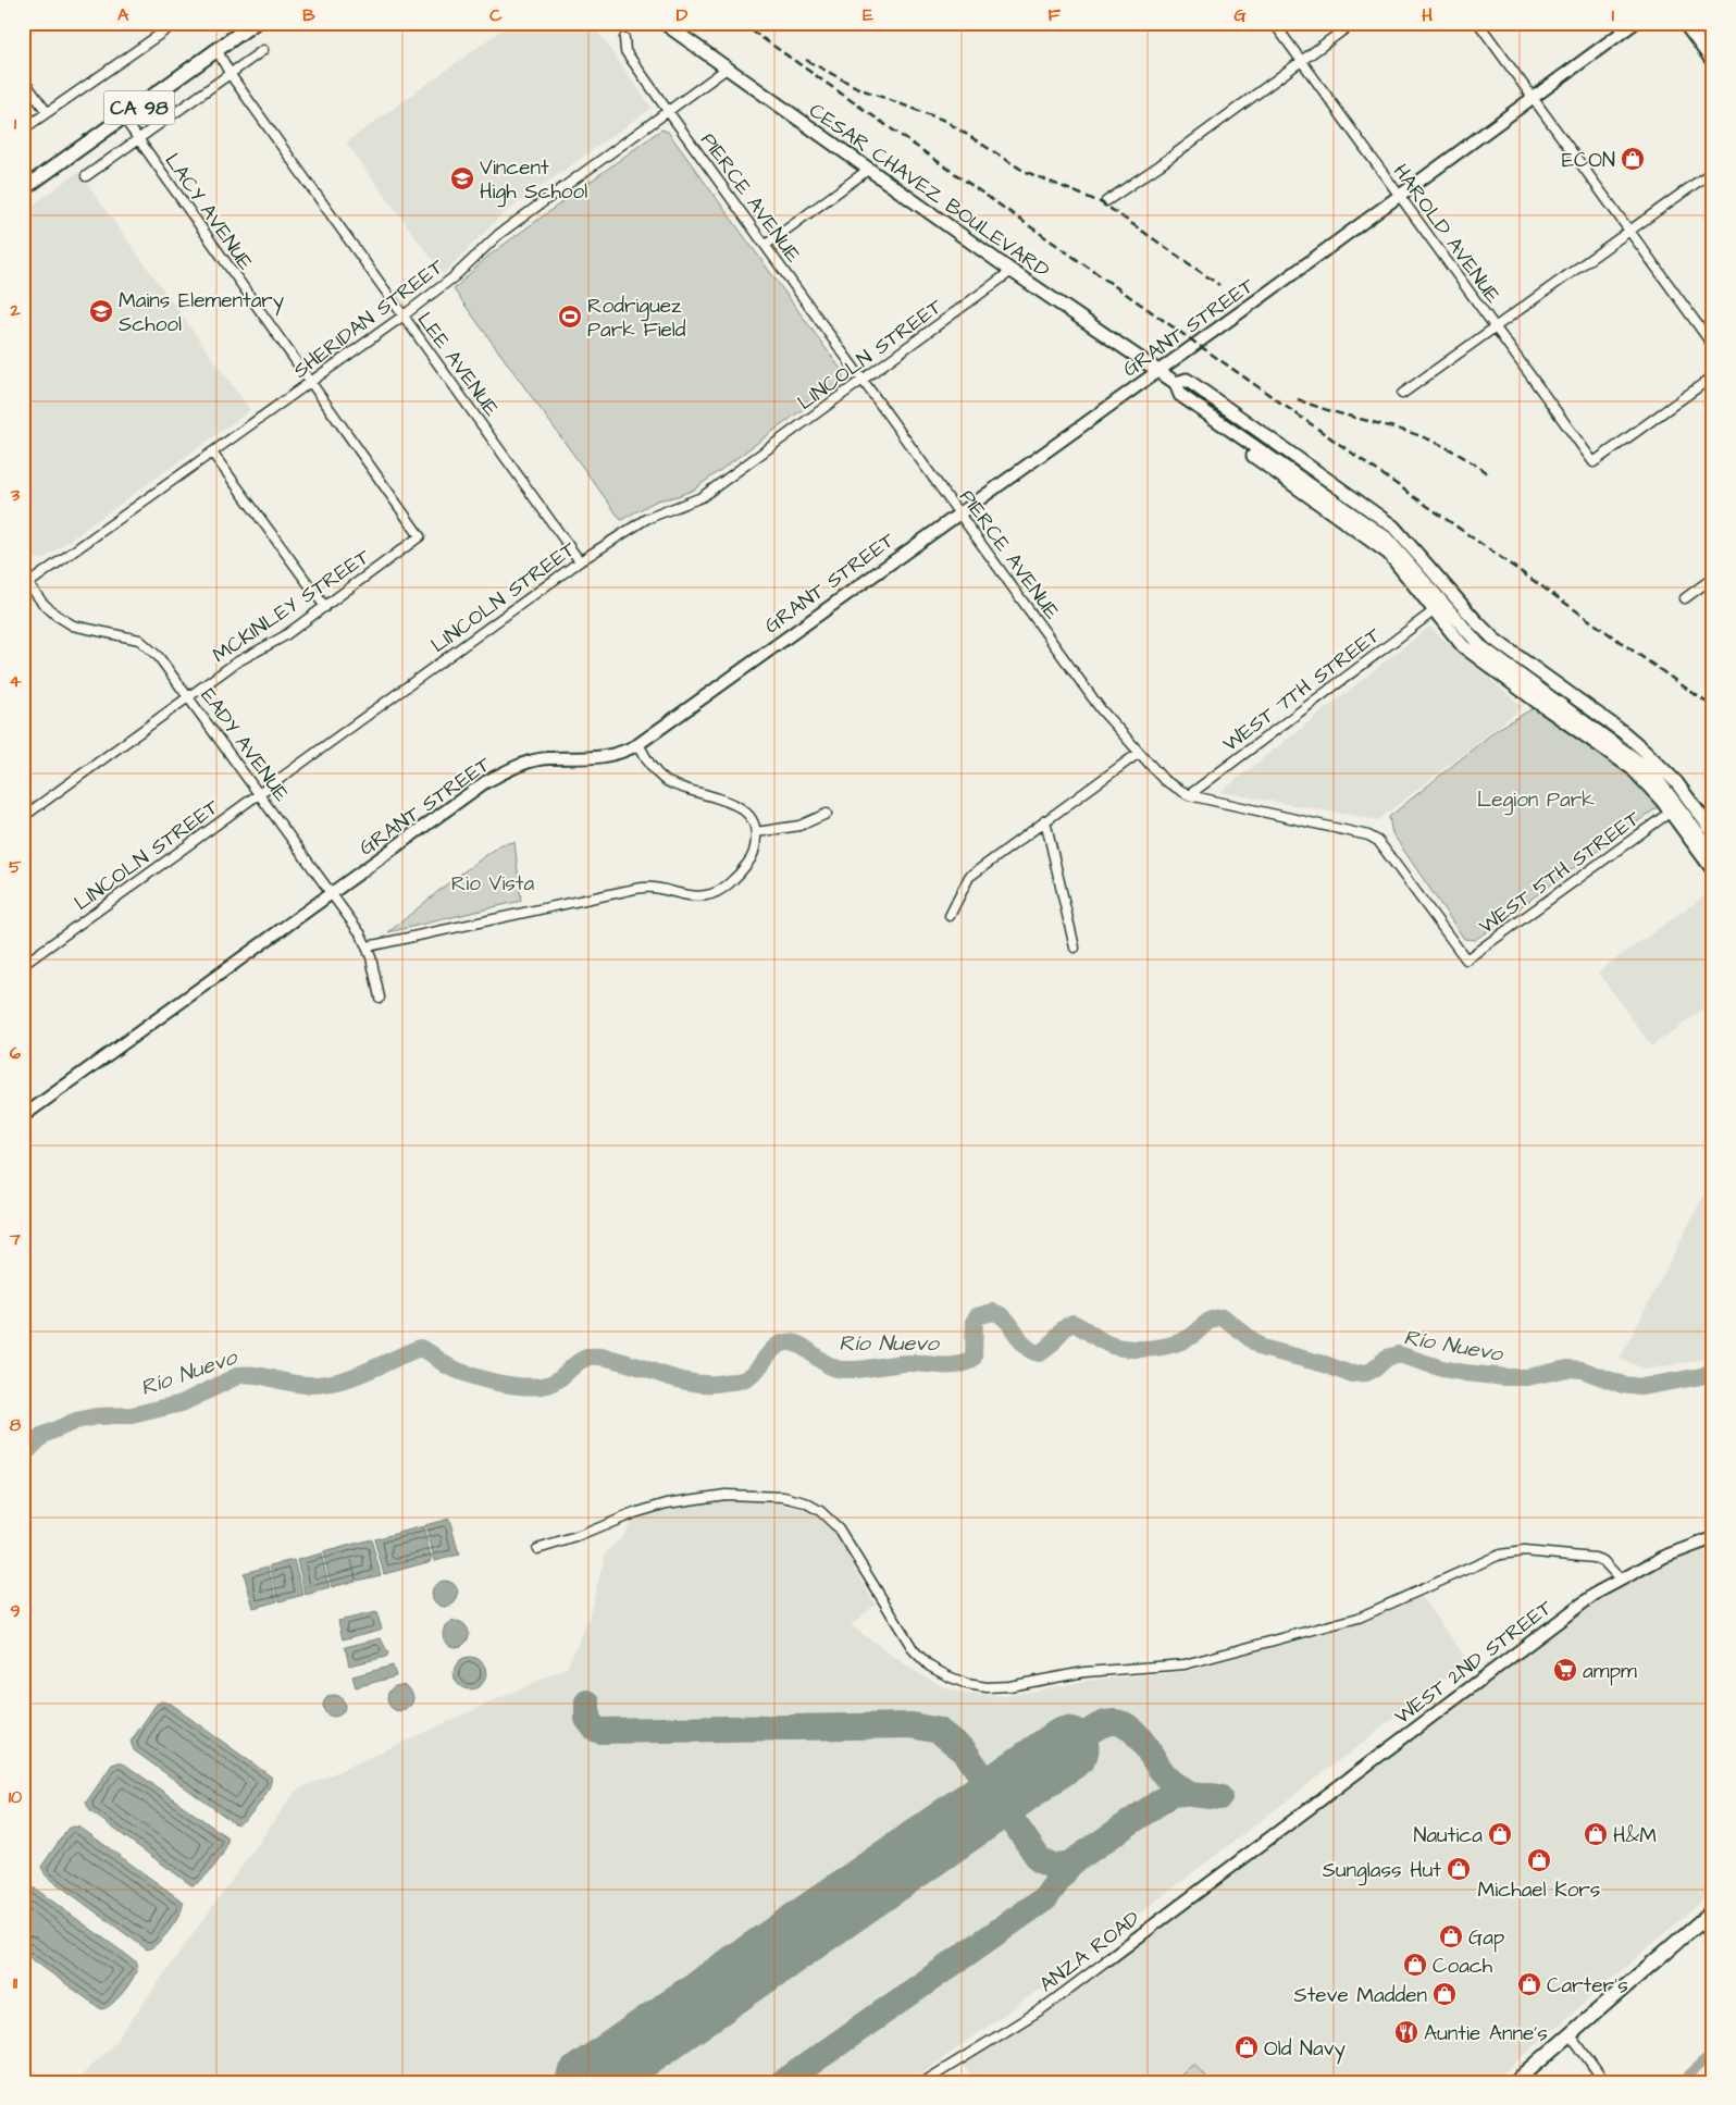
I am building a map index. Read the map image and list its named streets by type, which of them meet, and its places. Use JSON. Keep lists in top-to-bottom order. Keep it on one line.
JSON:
{"streets":{"main road":["CA 98","CESAR CHAVEZ BOULEVARD"],"street":["PIERCE AVENUE","LACY AVENUE","HAROLD AVENUE","SHERIDAN STREET","GRANT STREET","LINCOLN STREET","LEE AVENUE","MCKINLEY STREET","WEST 7TH STREET","EADY AVENUE","WEST 5TH STREET","WEST 2ND STREET","ANZA ROAD"]},"crossings":[["CA 98","LACY AVENUE"],["CA 98","LEE AVENUE"],["CESAR CHAVEZ BOULEVARD","SHERIDAN STREET"],["CESAR CHAVEZ BOULEVARD","GRANT STREET"],["CESAR CHAVEZ BOULEVARD","LINCOLN STREET"],["PIERCE AVENUE","SHERIDAN STREET"],["PIERCE AVENUE","GRANT STREET"],["PIERCE AVENUE","LINCOLN STREET"],["PIERCE AVENUE","WEST 7TH STREET"],["PIERCE AVENUE","WEST 5TH STREET"],["LACY AVENUE","SHERIDAN STREET"],["LACY AVENUE","MCKINLEY STREET"],["HAROLD AVENUE","GRANT STREET"],["SHERIDAN STREET","LEE AVENUE"],["SHERIDAN STREET","EADY AVENUE"],["GRANT STREET","EADY AVENUE"],["LINCOLN STREET","LEE AVENUE"],["LINCOLN STREET","EADY AVENUE"],["MCKINLEY STREET","EADY AVENUE"],["WEST 2ND STREET","ANZA ROAD"]],"water":["Río Nuevo"],"parks":["Legion Park","Rio Vista"],"places":{"shop":["ECON","Nautica","H&M","Michael Kors","Sunglass Hut","Gap","Coach","Carter's","Steve Madden","Old Navy"],"school or university":["Vincent High School","Mains Elementary School"],"sports":["Rodriguez Park Field"],"supermarket":["ampm"],"restaurant":["Auntie Anne's"]},"grid":{"columns":["A","B","C","D","E","F","G","H","I"],"rows":["1","2","3","4","5","6","7","8","9","10","11"]}}
